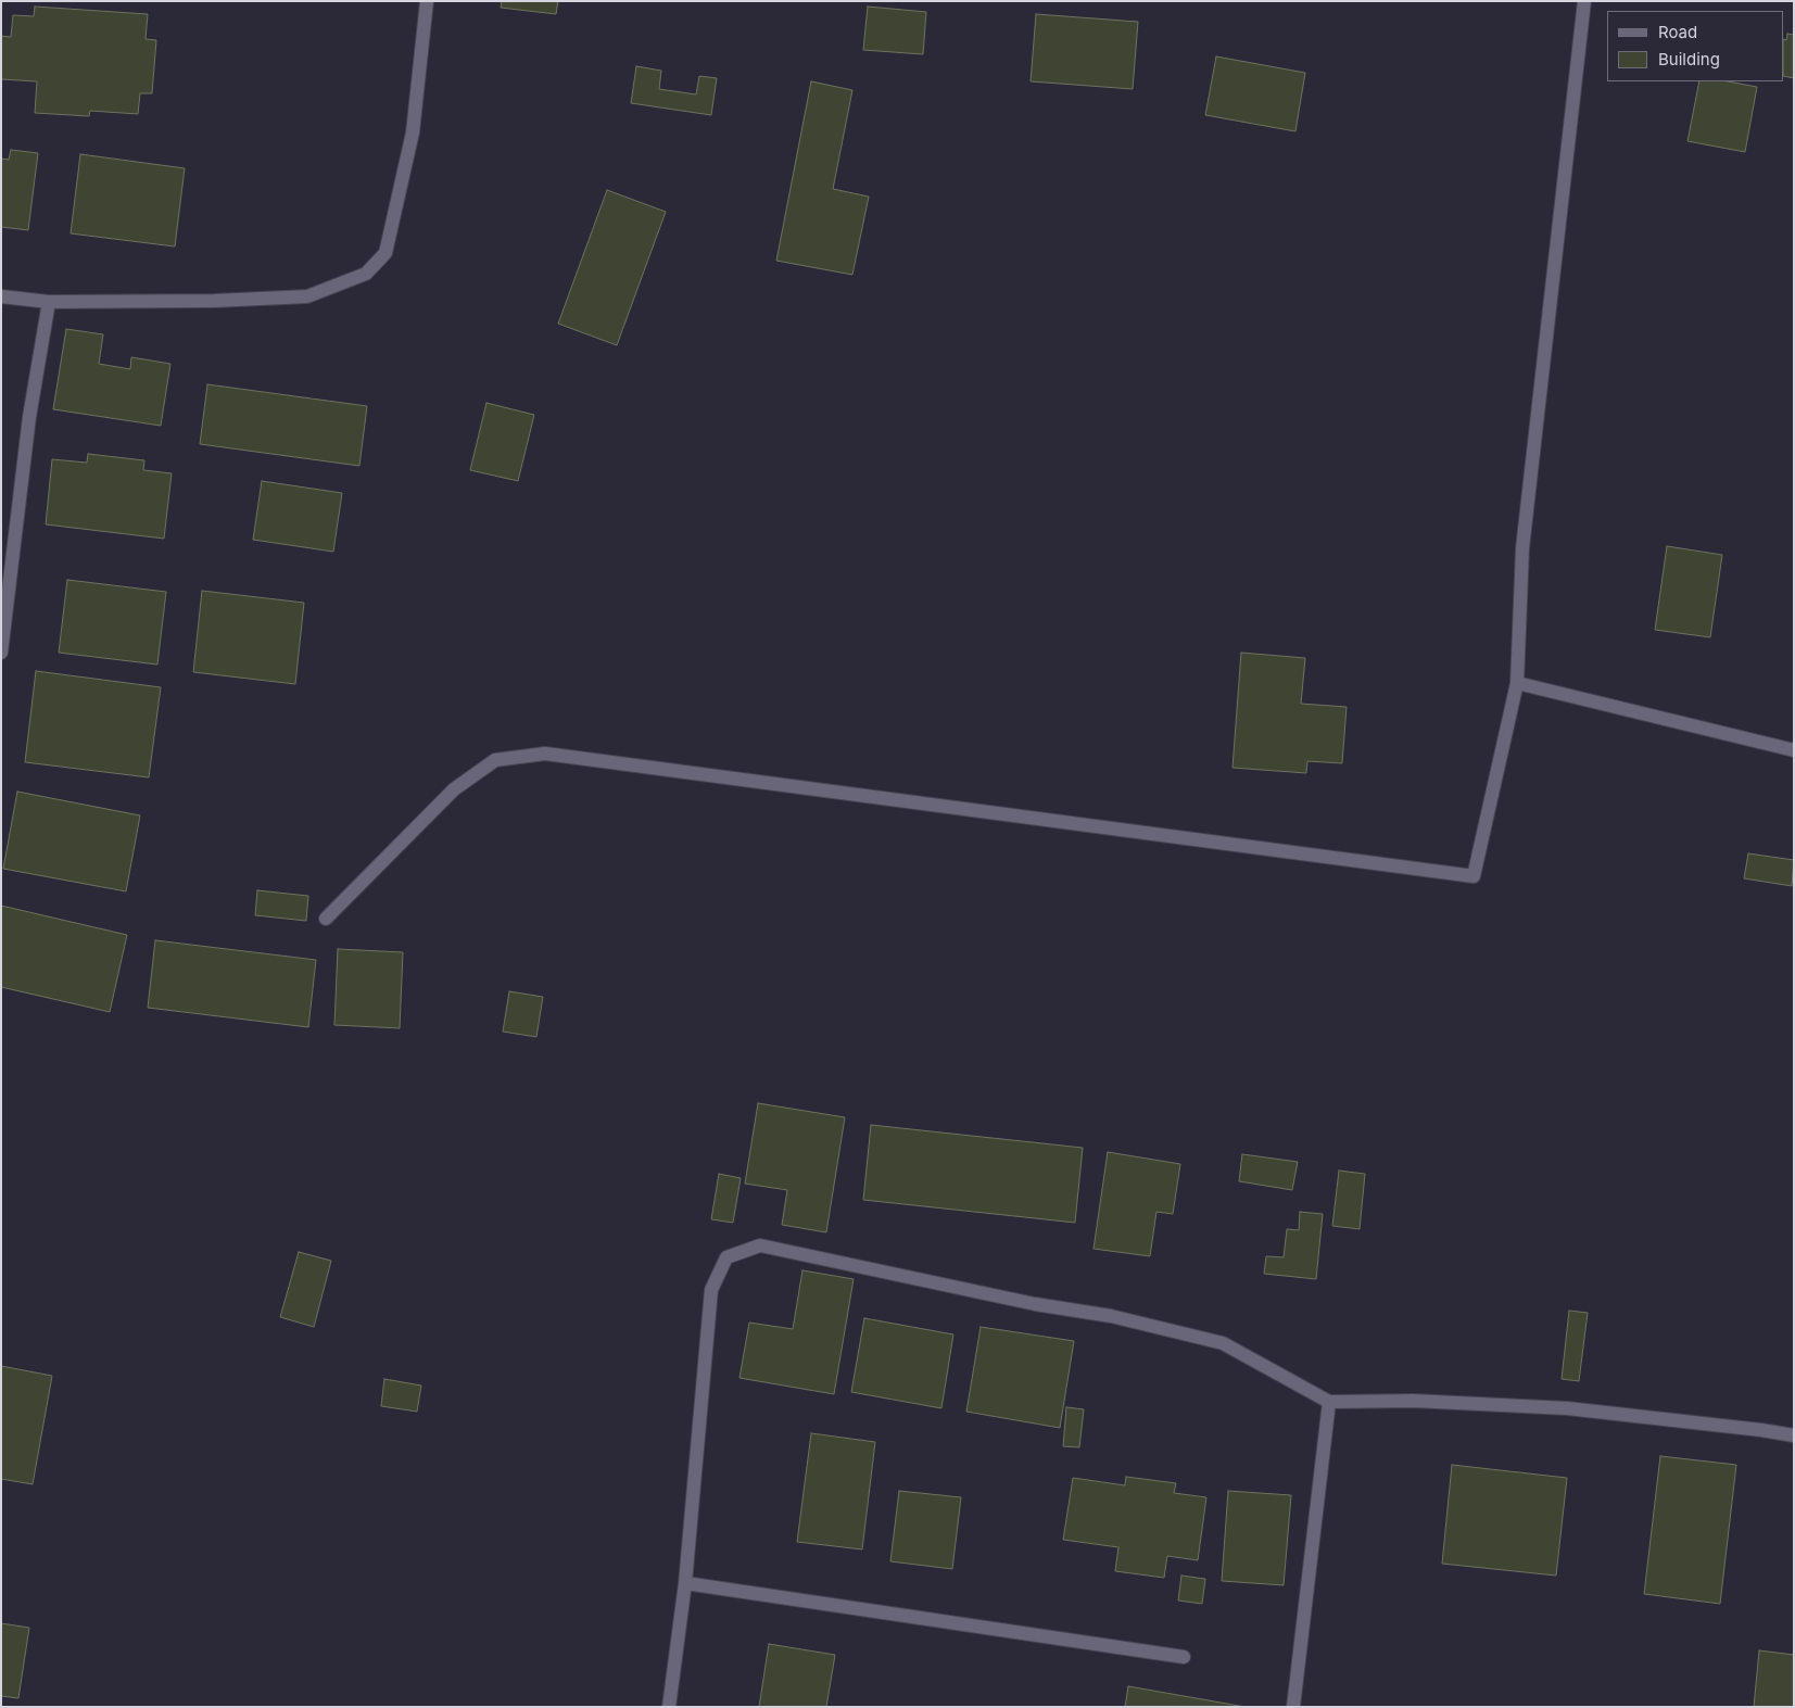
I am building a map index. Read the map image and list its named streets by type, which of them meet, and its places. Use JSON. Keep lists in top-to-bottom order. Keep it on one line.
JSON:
{"legend":["Road","Building"]}
